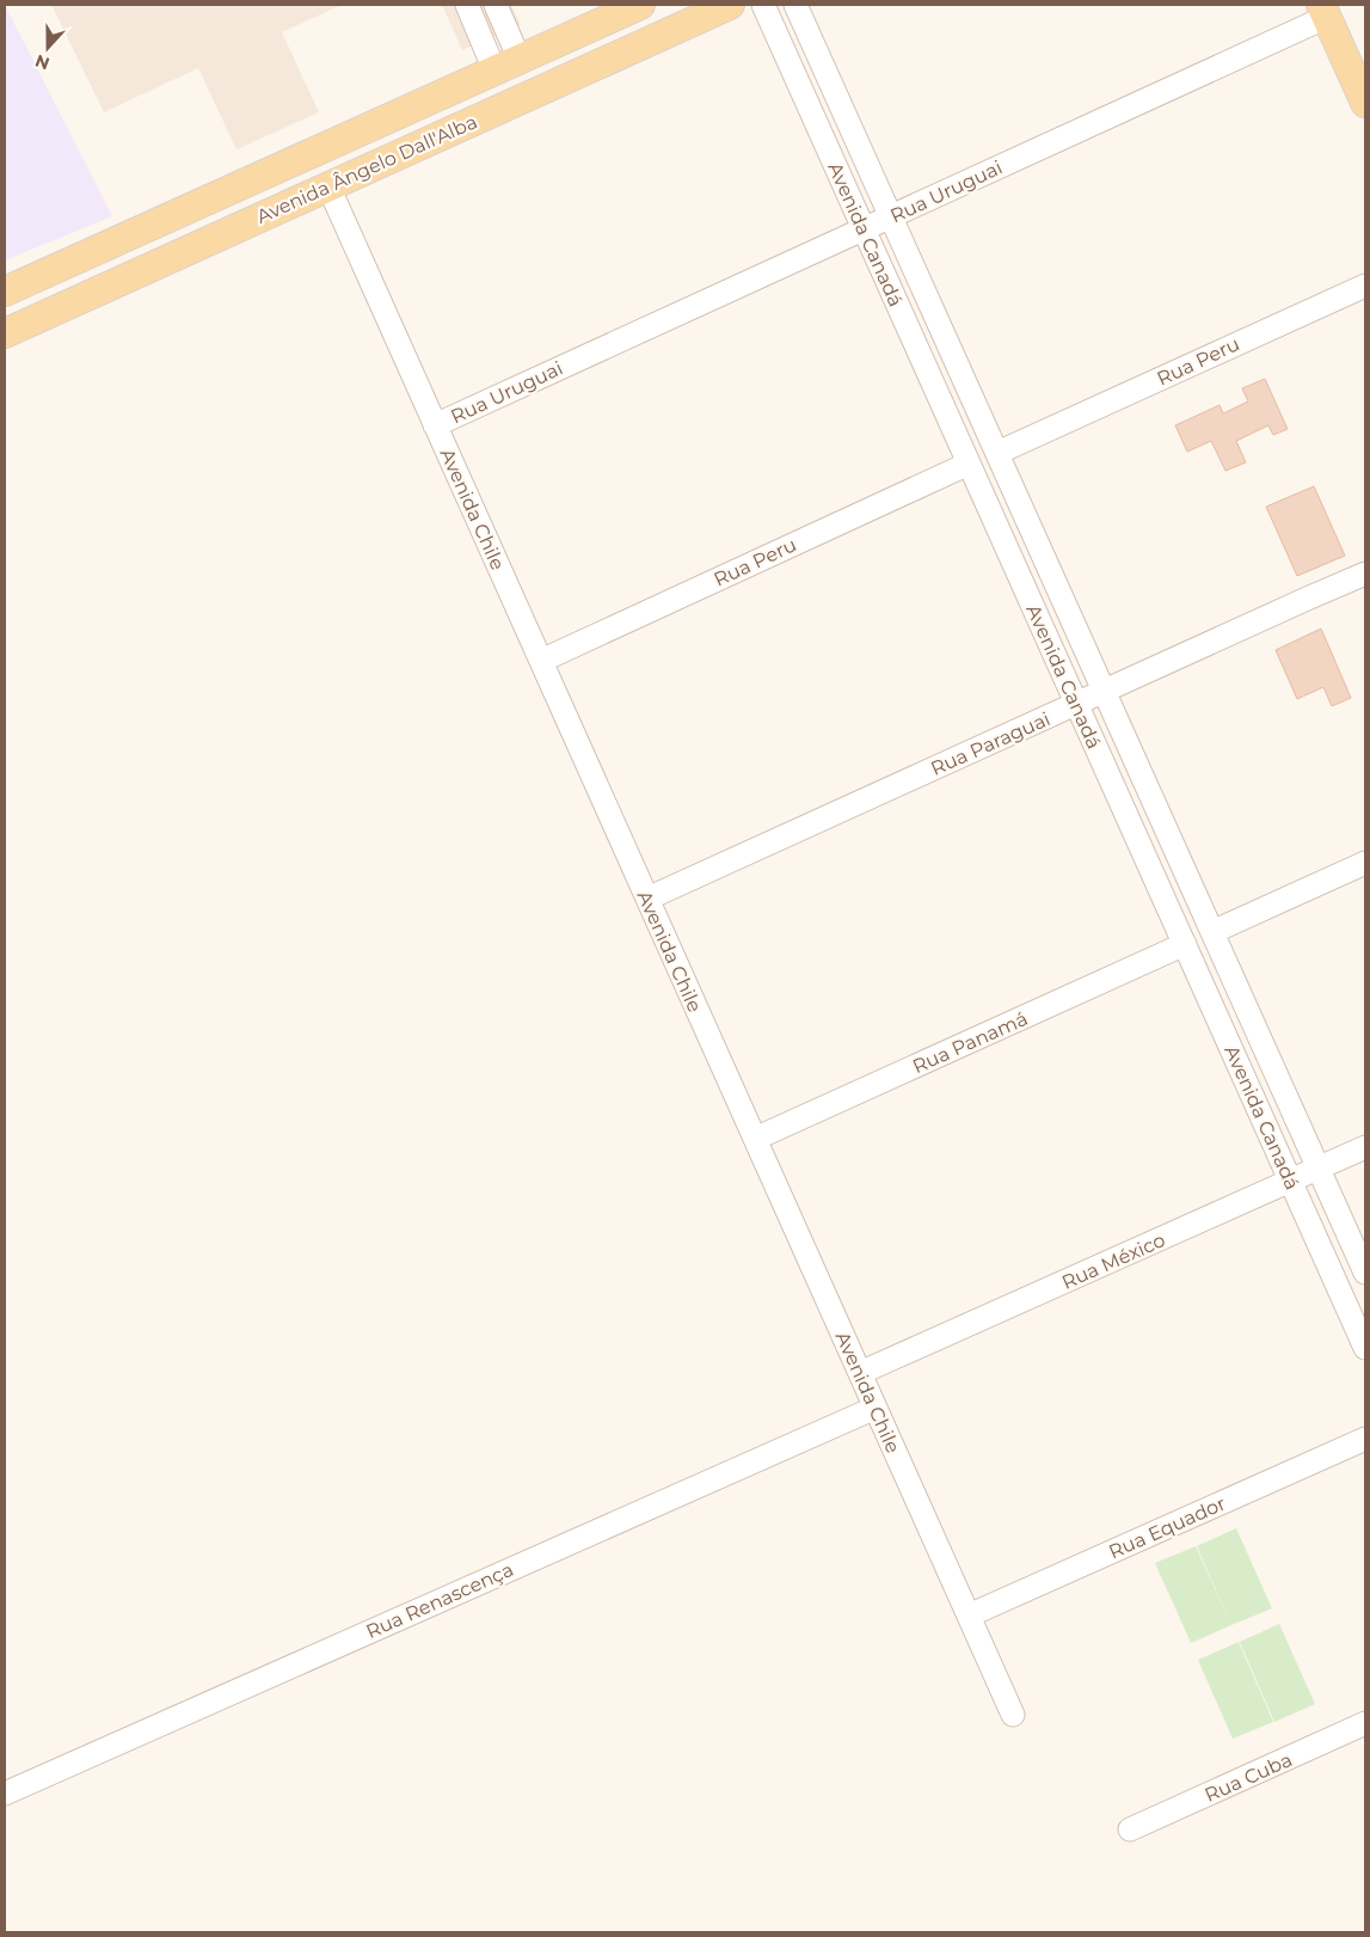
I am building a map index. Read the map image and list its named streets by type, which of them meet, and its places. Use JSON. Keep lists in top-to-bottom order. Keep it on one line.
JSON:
{"streets":{"main road":["Avenida Ângelo Dall'Alba"],"street":["Rua Uruguai","Avenida Canadá","Rua Peru","Avenida Chile","Rua Paraguai","Rua Panamá","Rua México","Rua Equador","Rua Renascença","Rua Cuba"]},"crossings":[["Avenida Ângelo Dall'Alba","Avenida Chile"],["Rua Uruguai","Avenida Canadá"],["Rua Uruguai","Avenida Chile"],["Avenida Canadá","Rua Peru"],["Avenida Canadá","Rua Paraguai"],["Avenida Canadá","Rua Panamá"],["Avenida Canadá","Rua México"],["Rua Peru","Avenida Chile"],["Avenida Chile","Rua Paraguai"],["Avenida Chile","Rua Panamá"],["Avenida Chile","Rua México"],["Avenida Chile","Rua Equador"],["Avenida Chile","Rua Renascença"]],"north":"bottom"}
